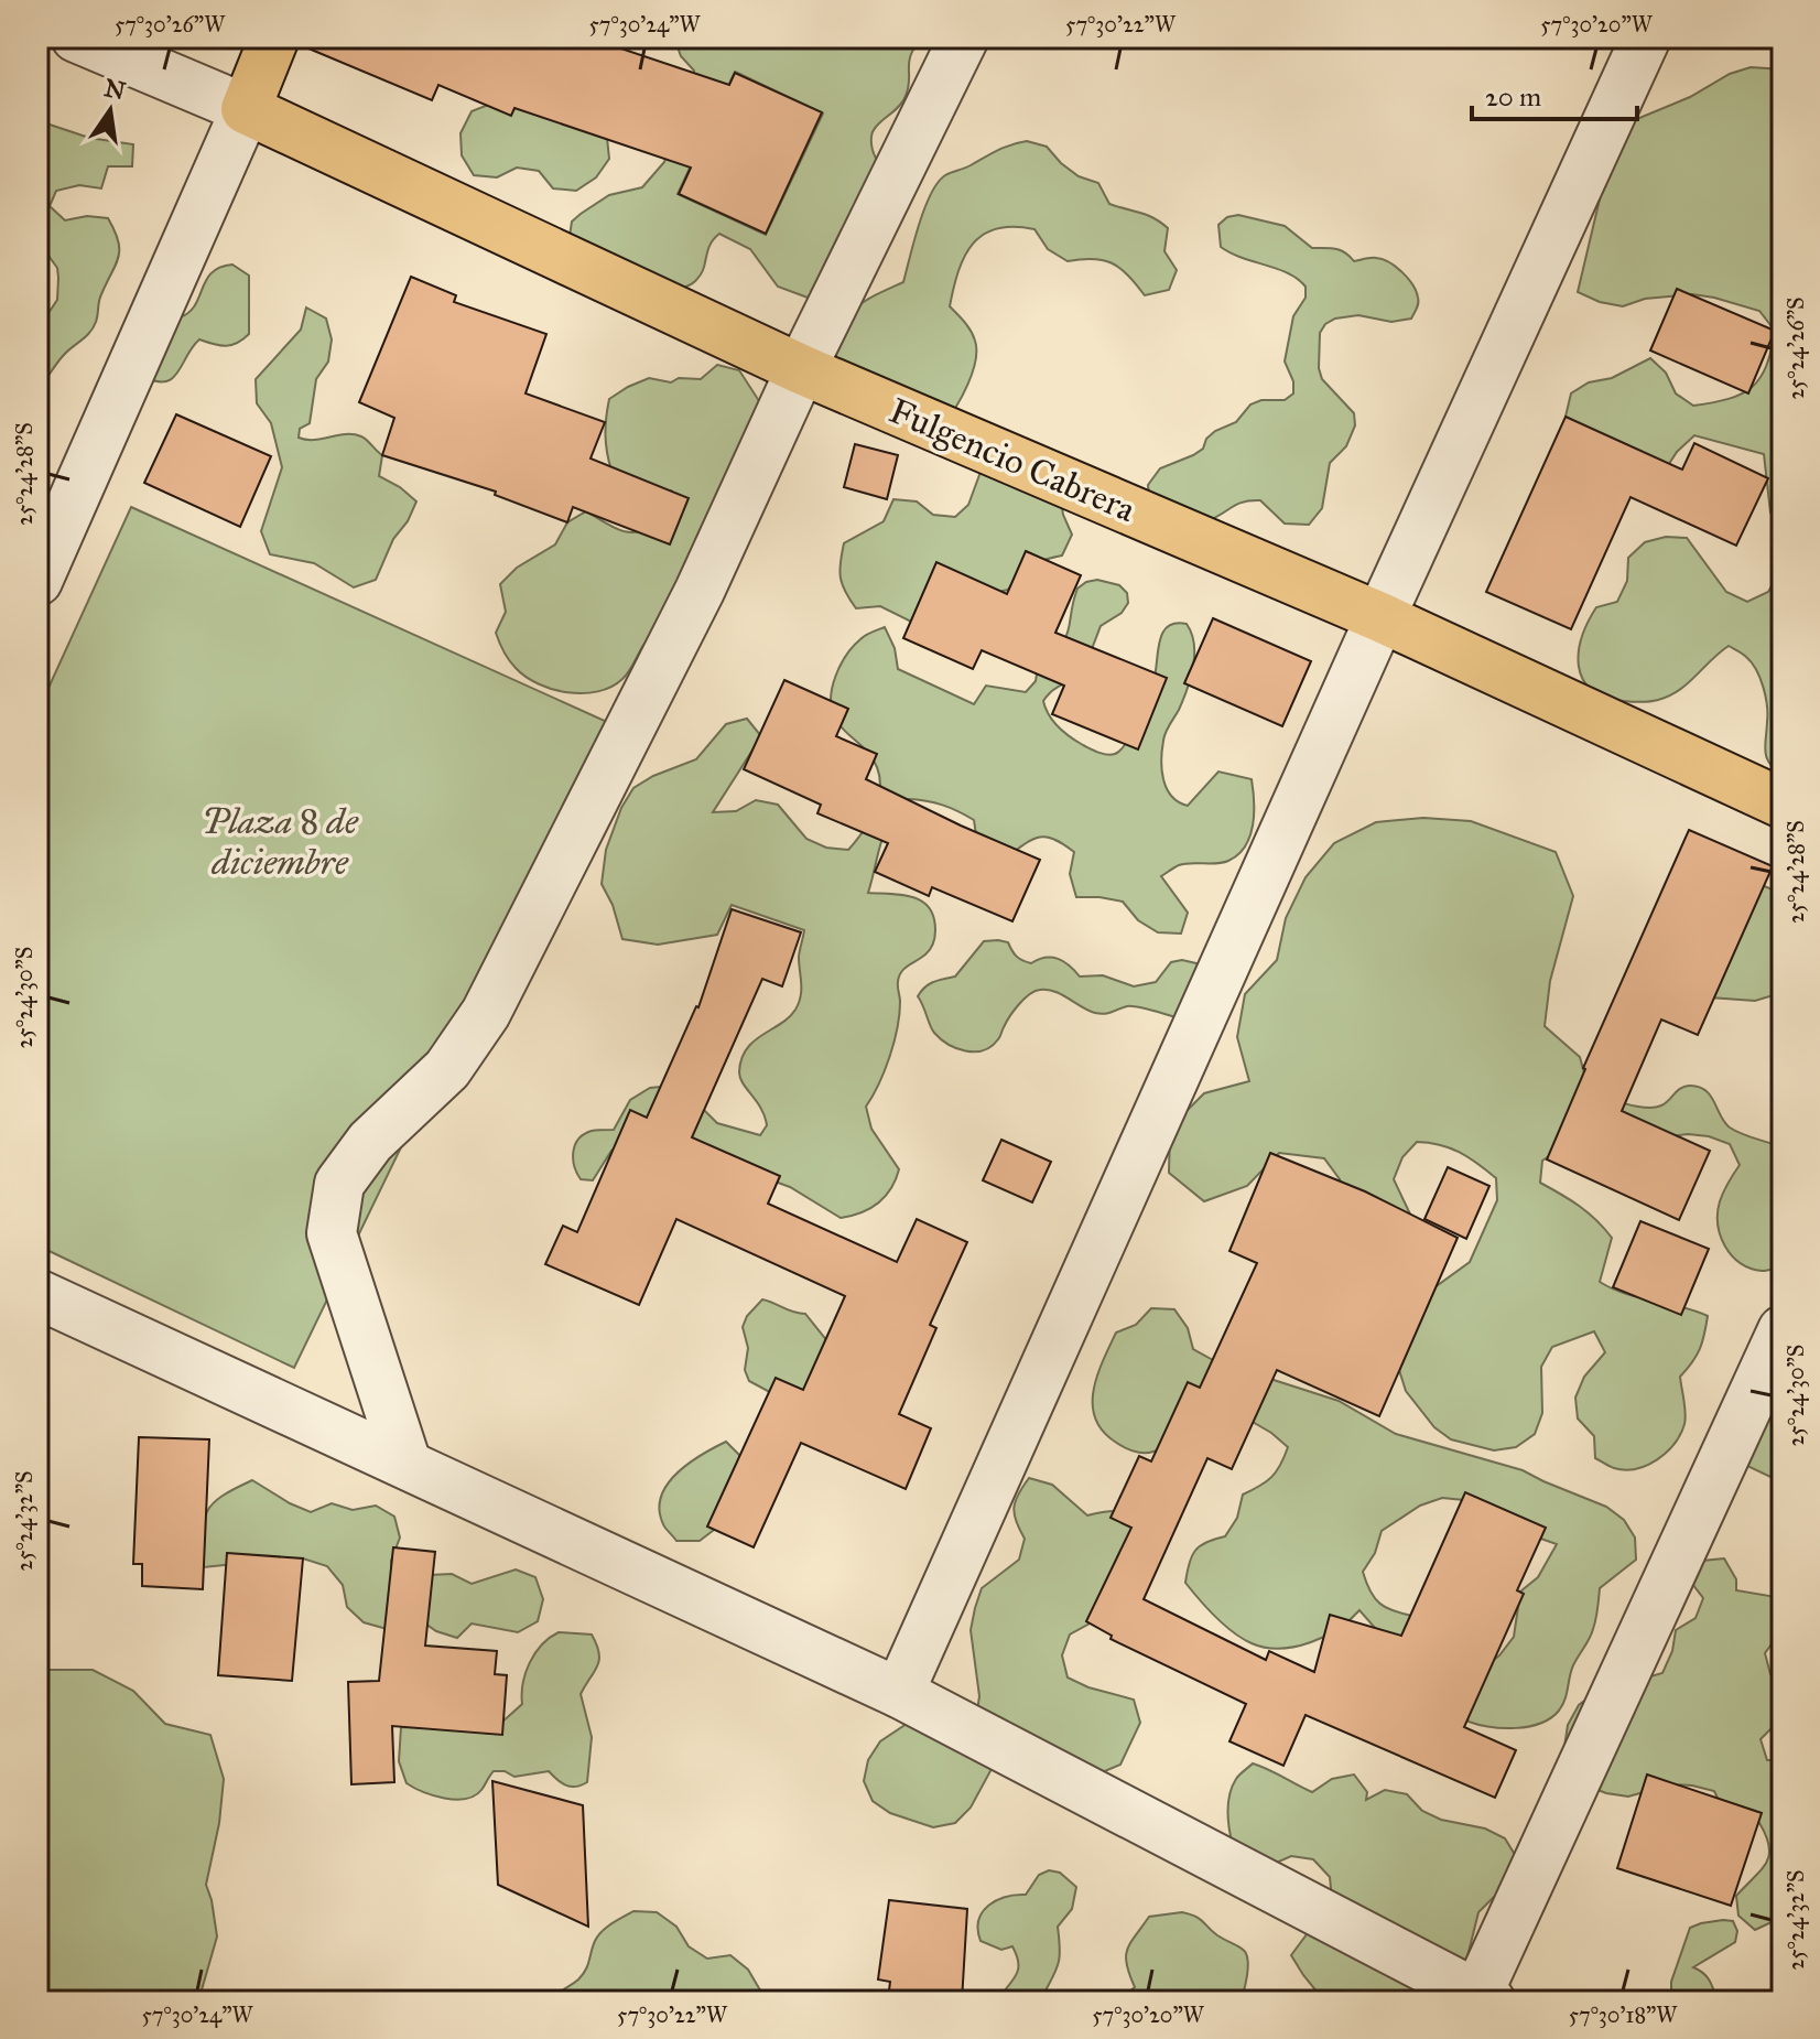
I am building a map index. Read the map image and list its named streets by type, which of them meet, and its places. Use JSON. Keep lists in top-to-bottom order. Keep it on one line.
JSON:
{"streets":{"main road":["Fulgencio Cabrera"]},"parks":["Plaza 8 de diciembre"],"scale_bar":"20 m","north":"top","coordinates":["57°30'26\"W","57°30'24\"W","57°30'22\"W","57°30'20\"W","25°24'26\"S","25°24'28\"S","25°24'30\"S","25°24'32\"S","57°30'18\"W"]}
